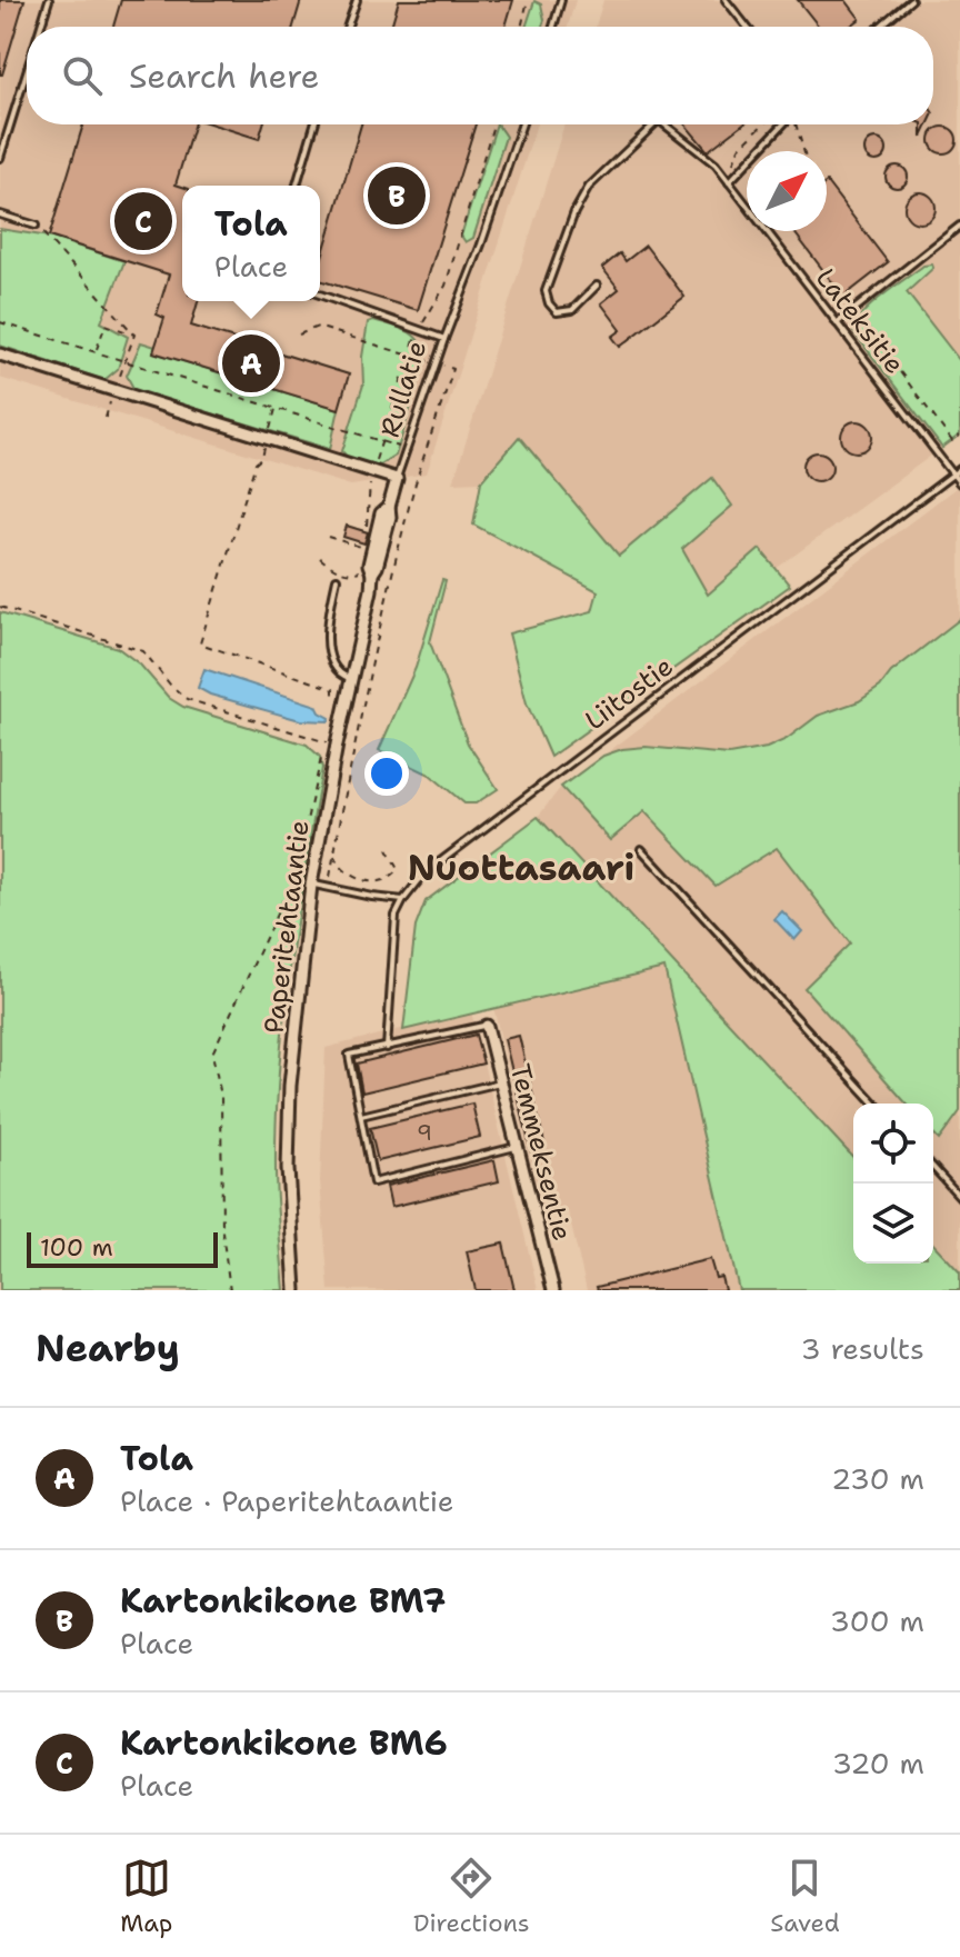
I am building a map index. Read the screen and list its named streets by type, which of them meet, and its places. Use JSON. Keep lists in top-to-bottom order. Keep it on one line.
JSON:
{"streets":{"street":["Paperitehtaantie","Temmeksentie"],"lane":["Lateksitie","Rullatie","Liitostie"]},"crossings":[["Lateksitie","Liitostie"],["Rullatie","Paperitehtaantie"]],"districts":["Nuottasaari"],"house_numbers":["9"],"scale_bar":"100 m","north":"top right","page":{"search":"Search here","pins":["B","C","A"],"popup":["Tola","Place"],"scale":"100 m","heading":["Nearby","3 results"],"list":[{"mark":"A","name":"Tola","note":"Place · Paperitehtaantie","value":"230 m"},{"mark":"B","name":"Kartonkikone BM7","note":"Place","value":"300 m"},{"mark":"C","name":"Kartonkikone BM6","note":"Place","value":"320 m"}],"nav":["Map","Directions","Saved"]}}
